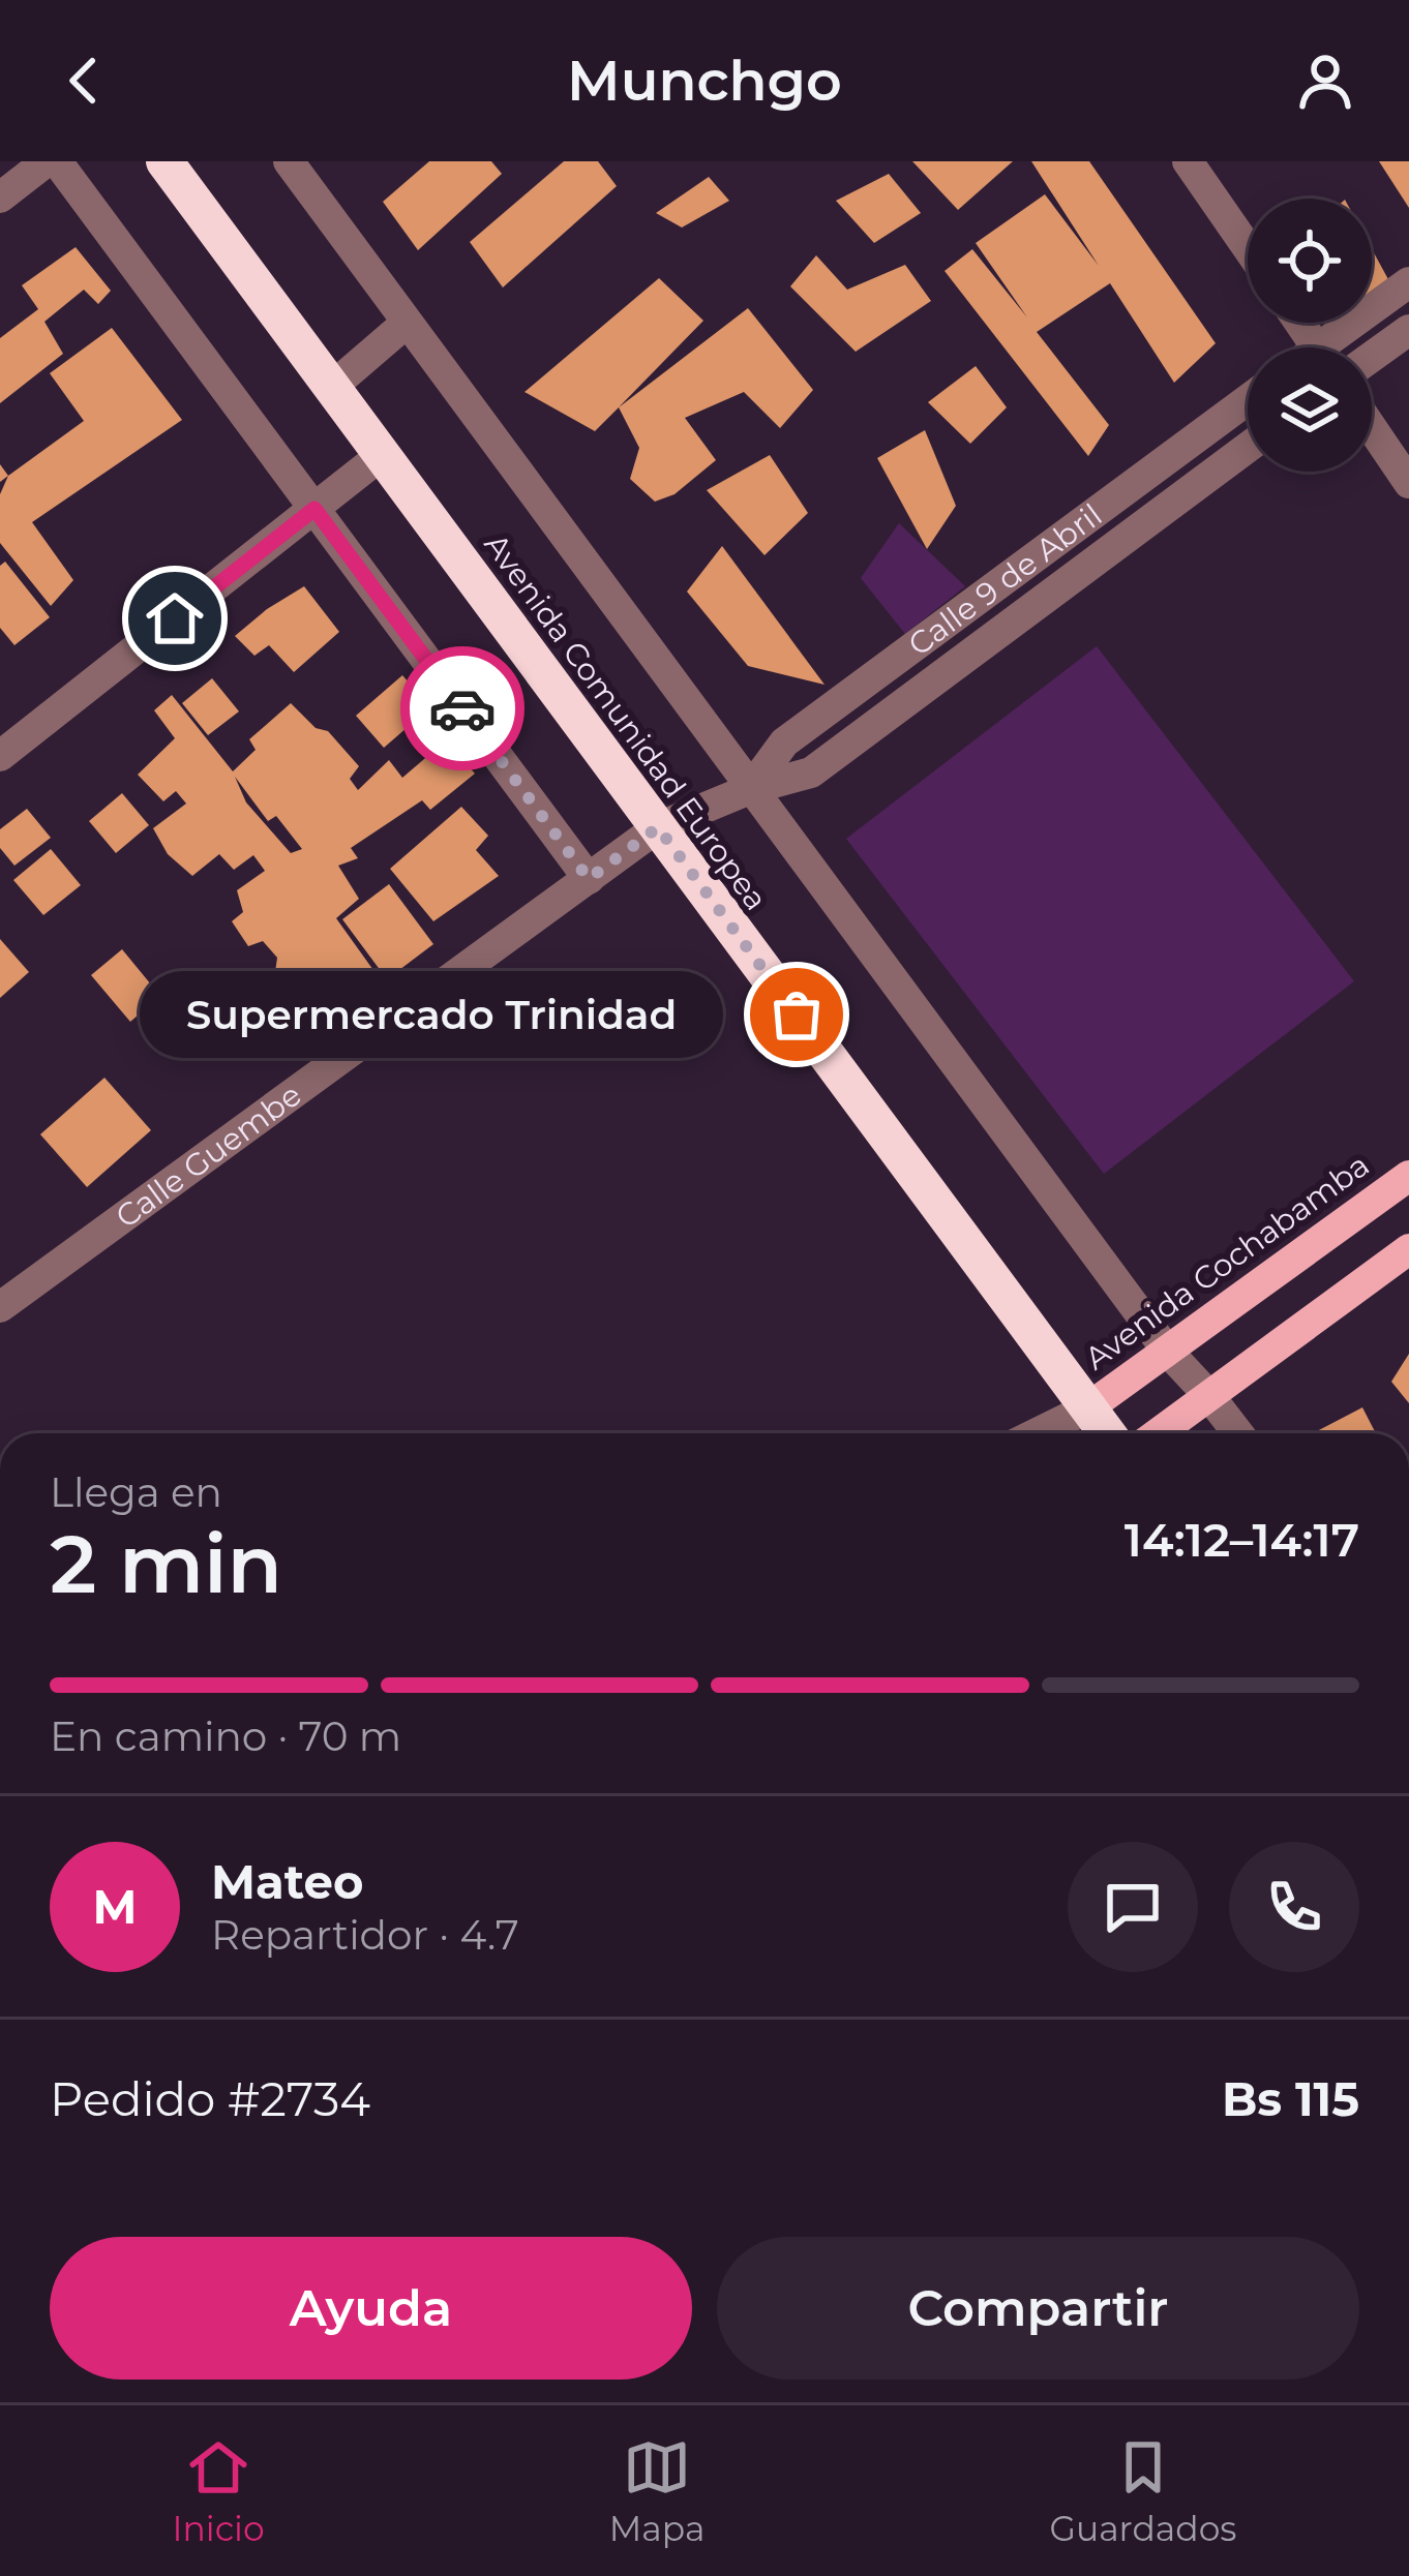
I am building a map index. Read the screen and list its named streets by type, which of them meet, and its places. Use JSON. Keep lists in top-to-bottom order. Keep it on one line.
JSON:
{"streets":{"highway":["Avenida Comunidad Europea"],"main road":["Avenida Cochabamba"],"street":["Calle 9 de Abril","Calle Guembe"]},"crossings":[["Calle 9 de Abril","Avenida Comunidad Europea"],["Calle 9 de Abril","Calle Guembe"],["Avenida Comunidad Europea","Calle Guembe"],["Avenida Comunidad Europea","Avenida Cochabamba"]],"places":["Supermercado Trinidad"],"page":{"header":"Munchgo","bubble":"Supermercado Trinidad","heading":["2 min","Llega en","14:12–14:17"],"panel":["Mateo","Repartidor · 4.7","Pedido #2734","Bs 115"],"bar":"En camino · 70 m","round":"M","buttons":["Ayuda","Compartir"],"tabs":["Inicio","Mapa","Guardados"]}}
